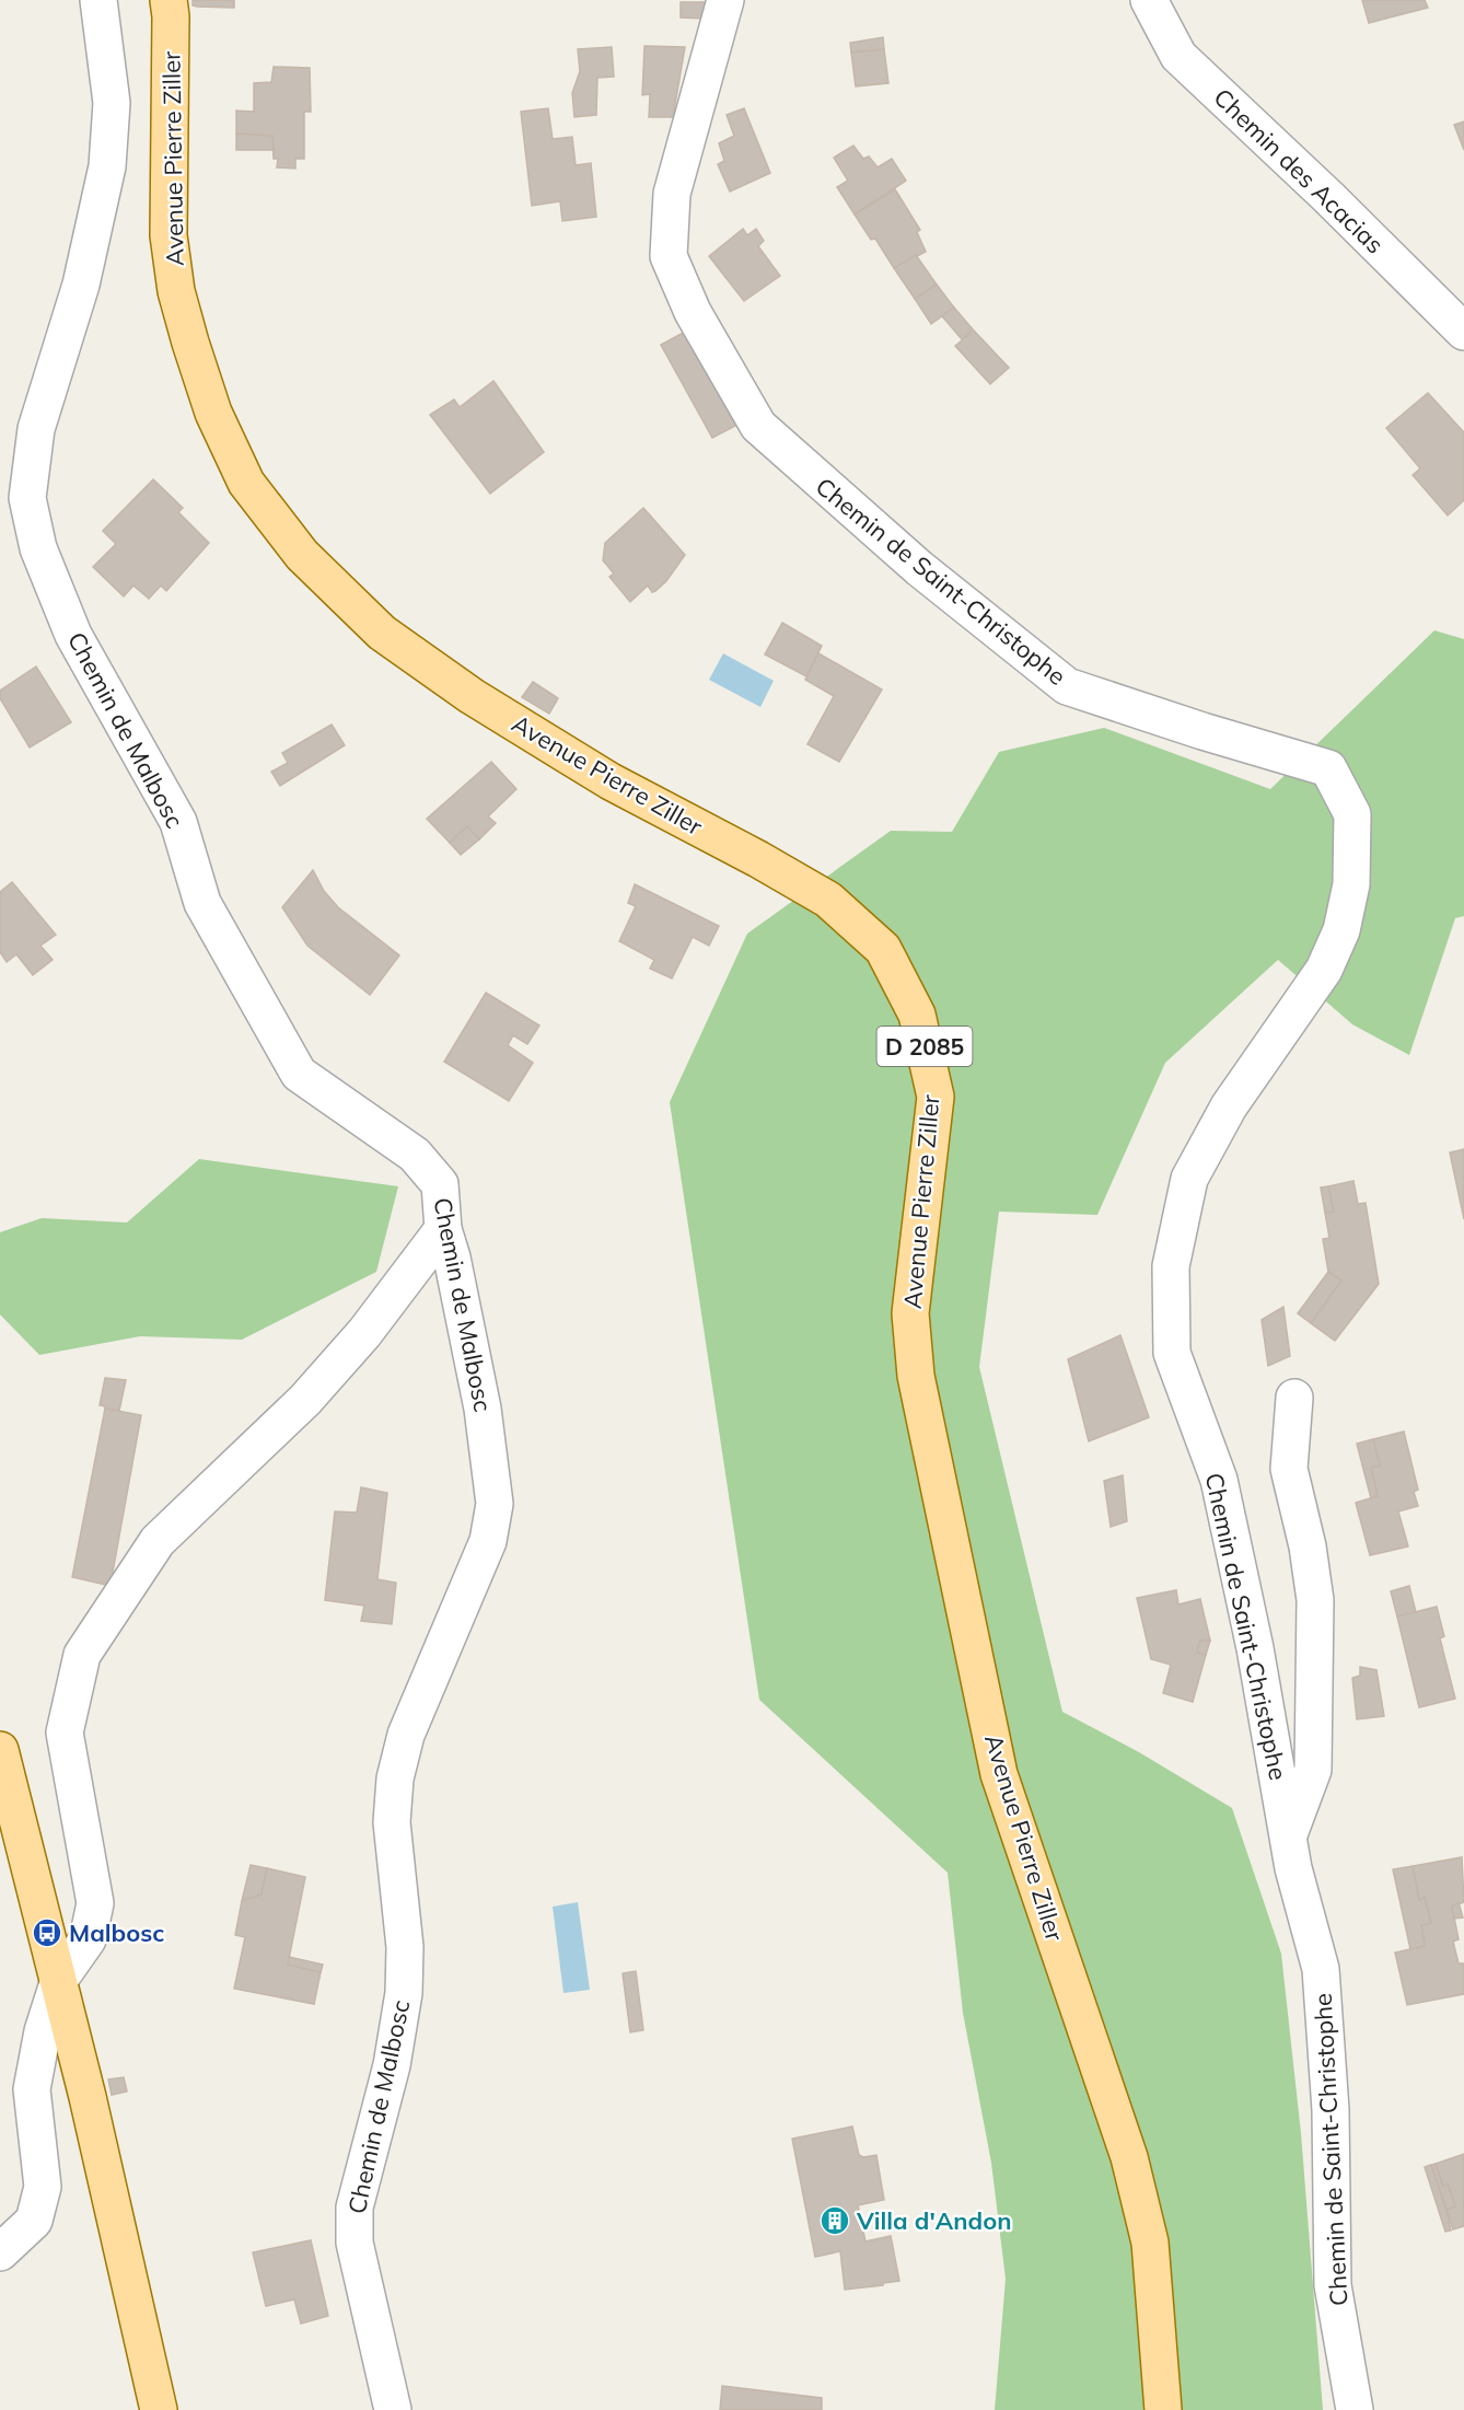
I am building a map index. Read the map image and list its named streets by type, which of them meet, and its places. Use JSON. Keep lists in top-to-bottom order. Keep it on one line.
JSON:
{"streets":{"main road":["Avenue Pierre Ziller","D 2085"],"street":["Chemin des Acacias","Chemin de Saint-Christophe","Chemin de Malbosc"]},"places":{"bus stop":["Malbosc"],"building":["Villa d'Andon"]}}
